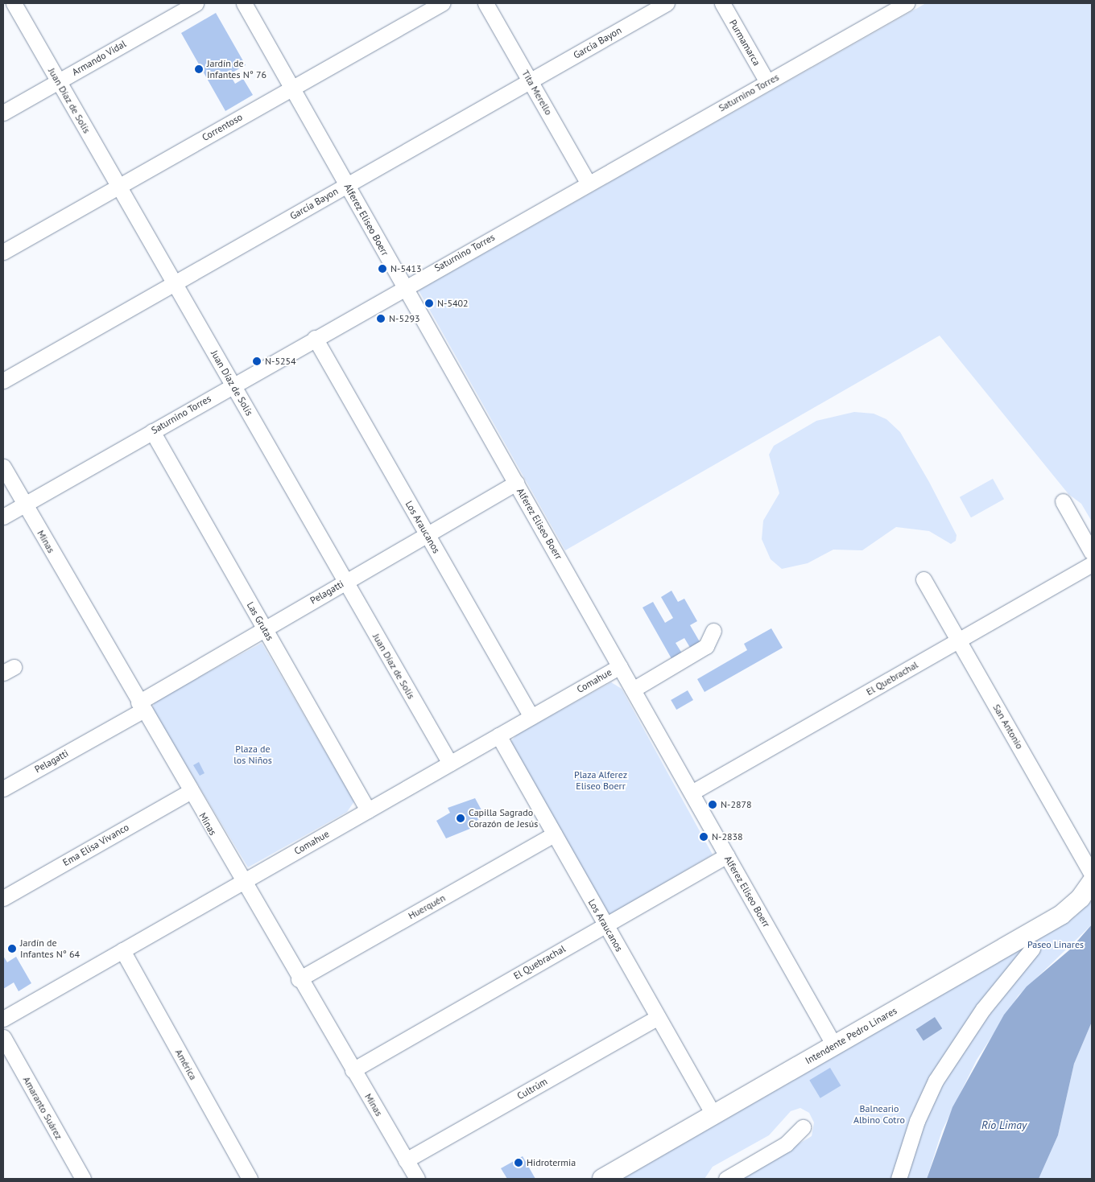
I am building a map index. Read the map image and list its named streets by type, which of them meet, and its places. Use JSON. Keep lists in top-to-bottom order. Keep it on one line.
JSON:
{"streets":{"main road":["Intendente Pedro Linares"],"street":["García Bayon","Purmamarca","Armando Vidal","Tita Merello","Saturnino Torres","Juan Díaz de Solís","Correntoso","Alferez Eliseo Boerr","Los Araucanos","Minas","Pelagatti","Las Grutas","El Quebrachal","Comahue","San Antonio","Ema Elisa Vivanco","Huerquén","América","Cultrúm","Amaranto Suárez"]},"crossings":[["García Bayon","Tita Merello"],["García Bayon","Juan Díaz de Solís"],["García Bayon","Alferez Eliseo Boerr"],["Purmamarca","Saturnino Torres"],["Armando Vidal","Juan Díaz de Solís"],["Tita Merello","Saturnino Torres"],["Saturnino Torres","Juan Díaz de Solís"],["Saturnino Torres","Alferez Eliseo Boerr"],["Saturnino Torres","Los Araucanos"],["Saturnino Torres","Minas"],["Saturnino Torres","Las Grutas"],["Juan Díaz de Solís","Correntoso"],["Juan Díaz de Solís","Pelagatti"],["Juan Díaz de Solís","Comahue"],["Correntoso","Alferez Eliseo Boerr"],["Alferez Eliseo Boerr","Pelagatti"],["Alferez Eliseo Boerr","El Quebrachal"],["Alferez Eliseo Boerr","Comahue"],["Alferez Eliseo Boerr","Intendente Pedro Linares"],["Los Araucanos","Pelagatti"],["Los Araucanos","El Quebrachal"],["Los Araucanos","Comahue"],["Los Araucanos","Huerquén"],["Los Araucanos","Intendente Pedro Linares"],["Los Araucanos","Cultrúm"],["Minas","Pelagatti"],["Minas","El Quebrachal"],["Minas","Comahue"],["Minas","Ema Elisa Vivanco"],["Minas","Huerquén"],["Minas","Cultrúm"],["Pelagatti","Las Grutas"],["Las Grutas","Comahue"],["El Quebrachal","San Antonio"],["Comahue","América"]],"water":["Río Limay"],"parks":["Plaza de los Niños","Plaza Alferez Eliseo Boerr","Paseo Linares","Balneario Albino Cotro"],"places":["Jardín de Infantes N° 76","N-5413","N-5402","N-5293","N-5254","N-2878","Capilla Sagrado Corazón de Jesús","N-2838","Jardín de Infantes N° 64","Hidrotermia"]}
